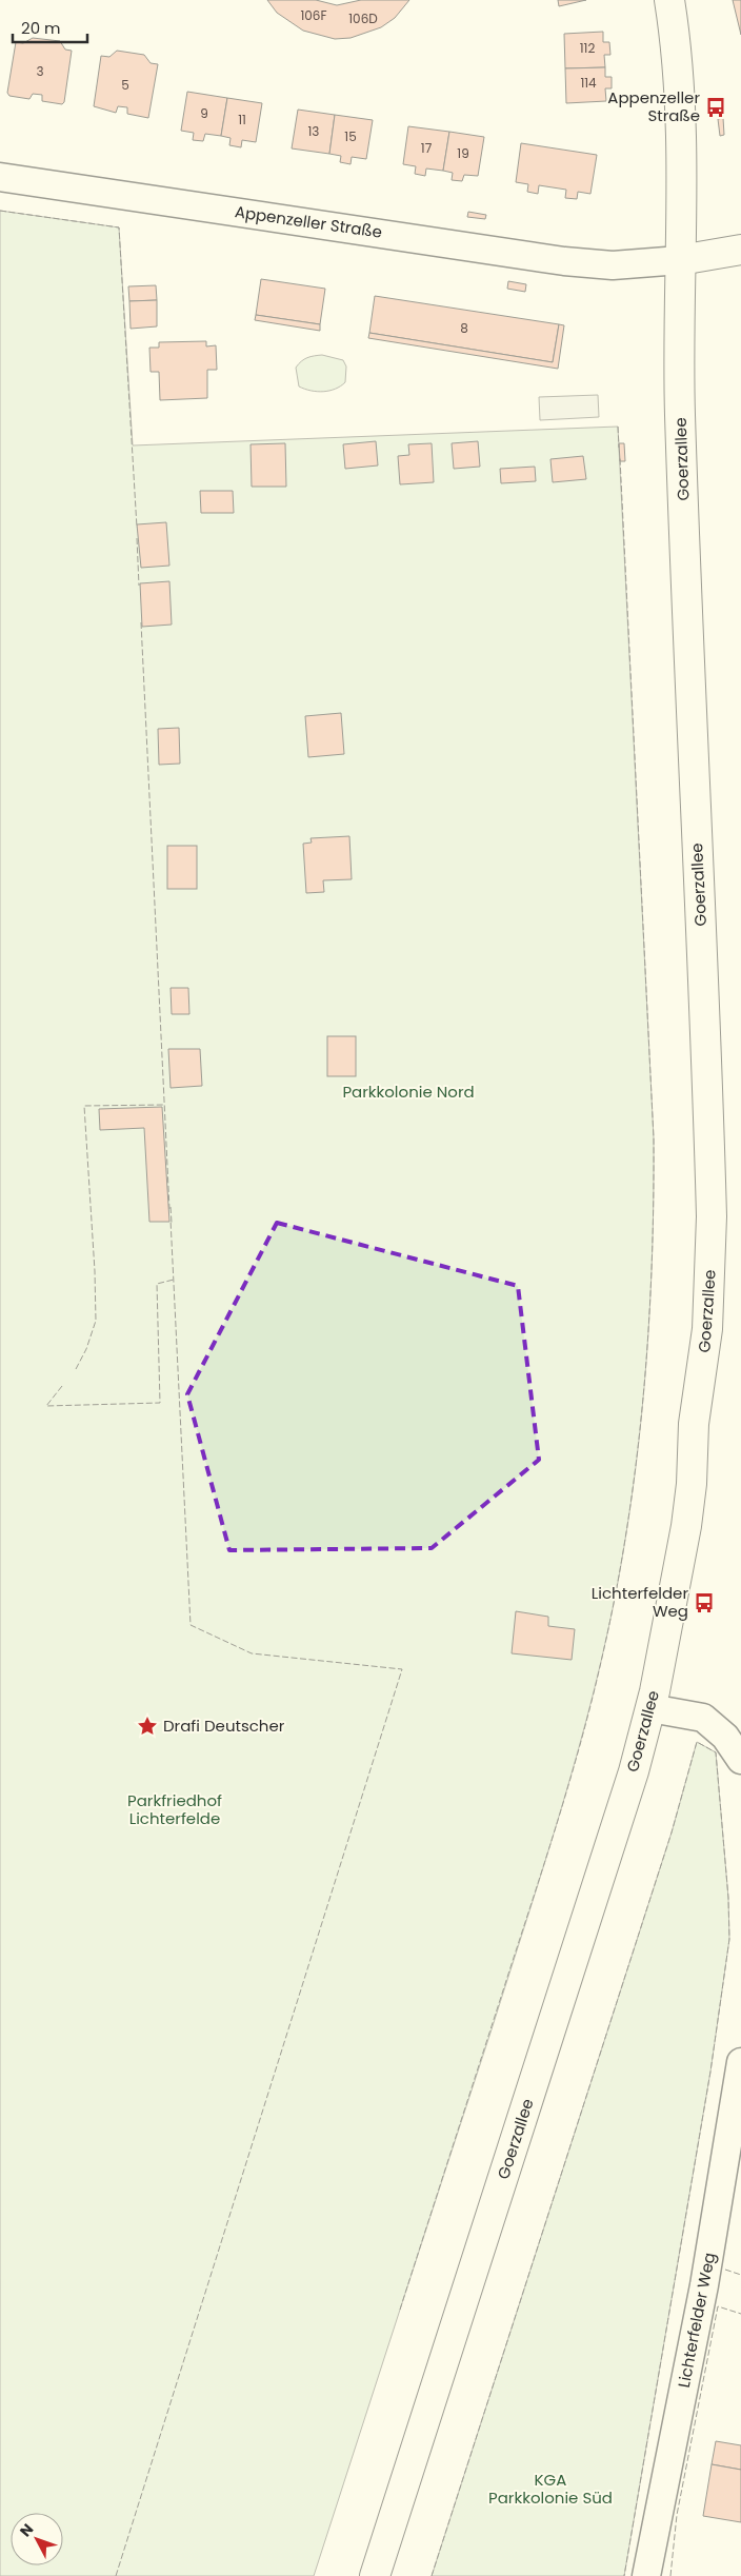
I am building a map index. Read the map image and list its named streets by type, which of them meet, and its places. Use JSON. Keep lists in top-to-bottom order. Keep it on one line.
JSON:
{"streets":{"main road":["Goerzallee"],"street":["Appenzeller Straße","Lichterfelder Weg"]},"crossings":[["Appenzeller Straße","Goerzallee"]],"parks":["Parkkolonie Nord","Parkfriedhof Lichterfelde","KGA Parkkolonie Süd"],"places":{"bus stop":["Appenzeller Straße","Lichterfelder Weg"],"place":["Drafi Deutscher"]},"house_numbers":["106F","106D","112","3","114","5","9","11","13","15","17","19","8"],"scale_bar":"20 m","north":"top left"}
